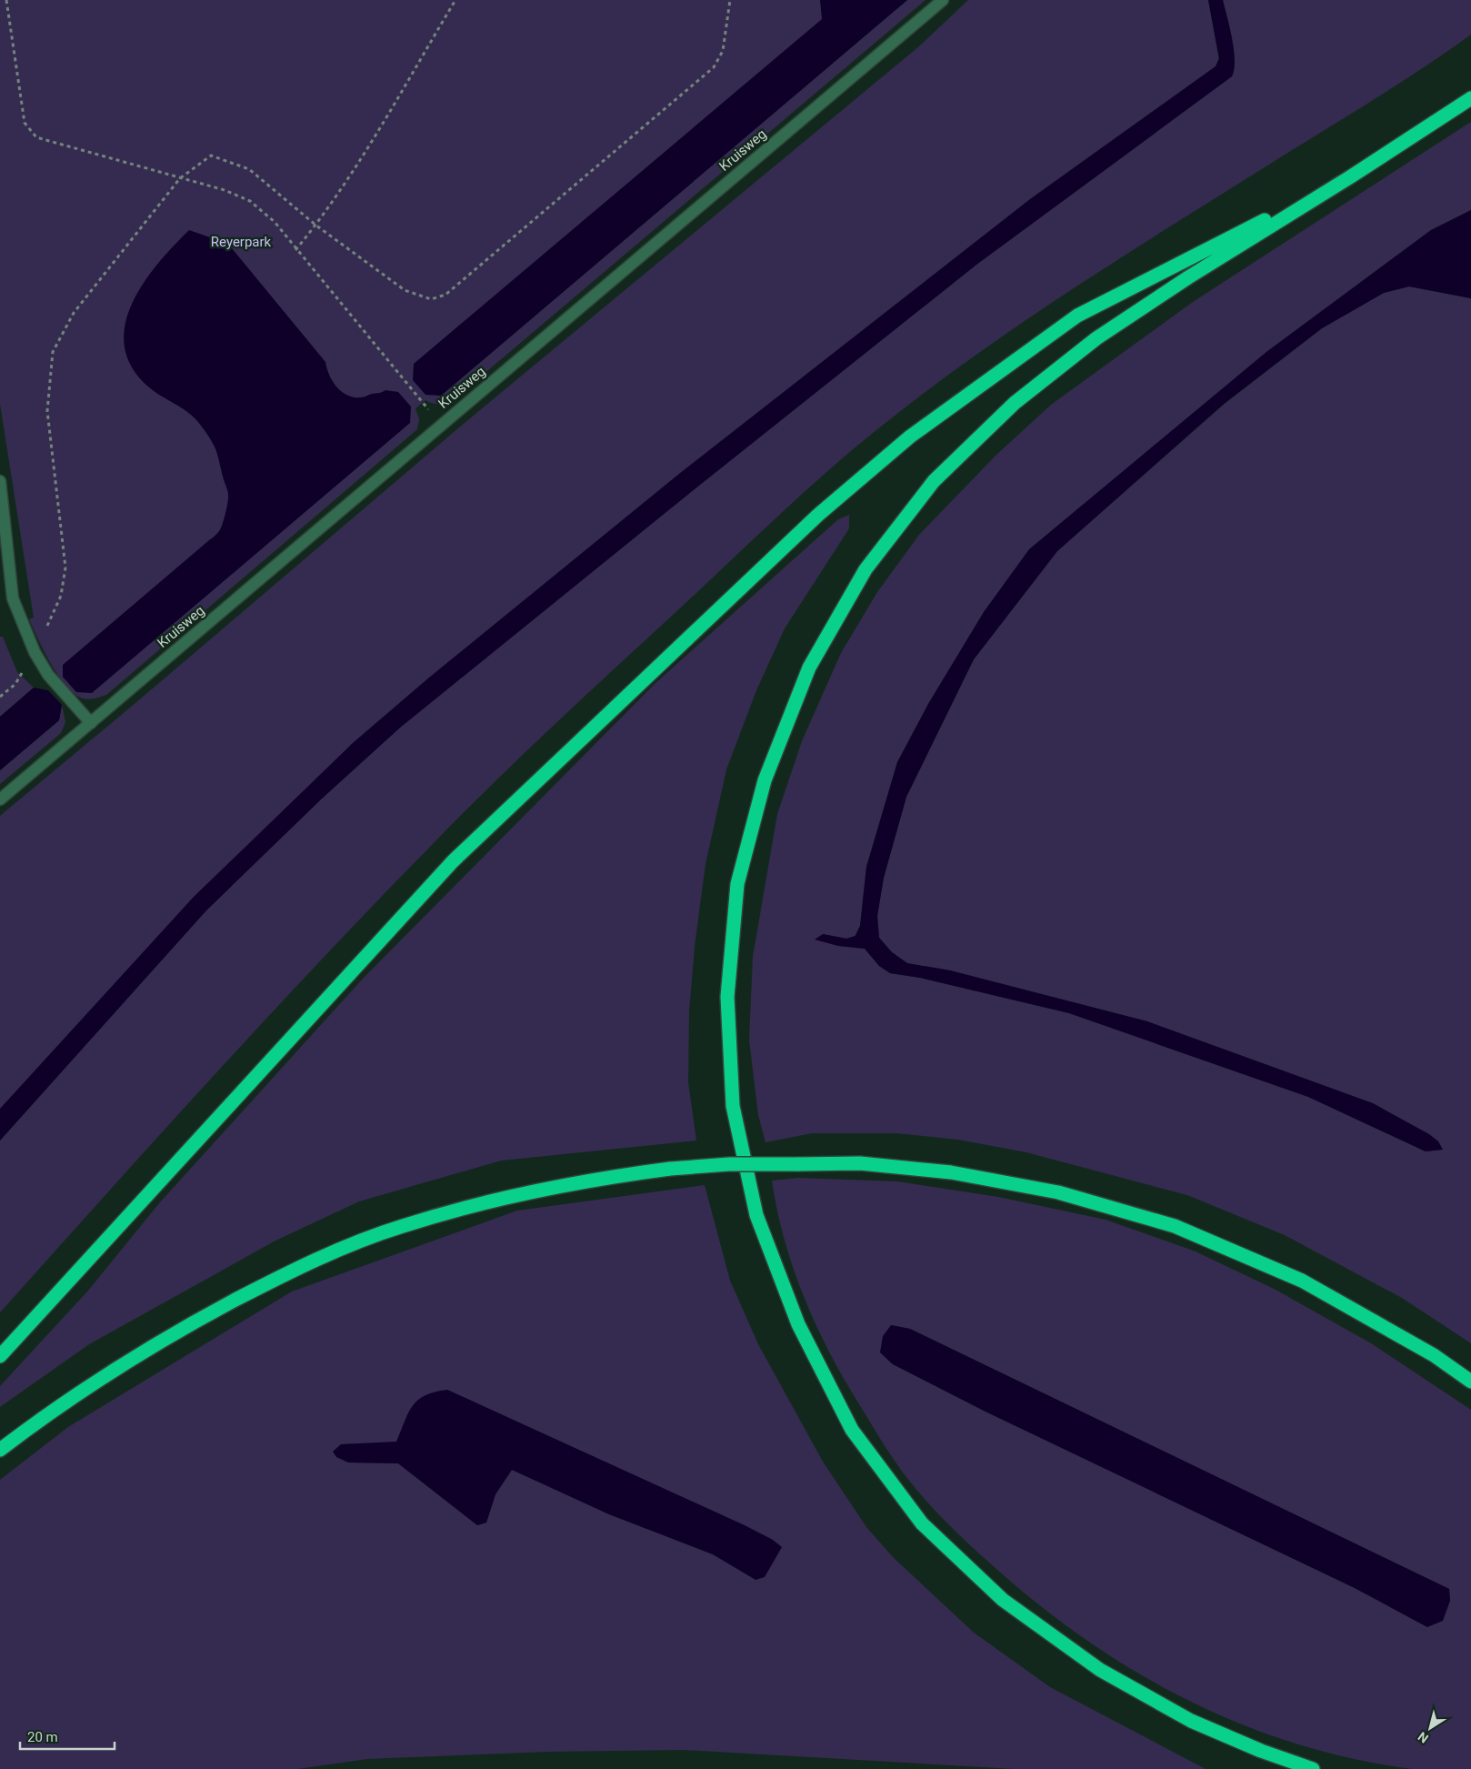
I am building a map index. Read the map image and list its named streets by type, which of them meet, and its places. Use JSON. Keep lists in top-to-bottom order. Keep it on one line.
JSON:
{"streets":{"street":["Kruisweg"]},"parks":["Reyerpark"],"scale_bar":"20 m","north":"bottom left"}
